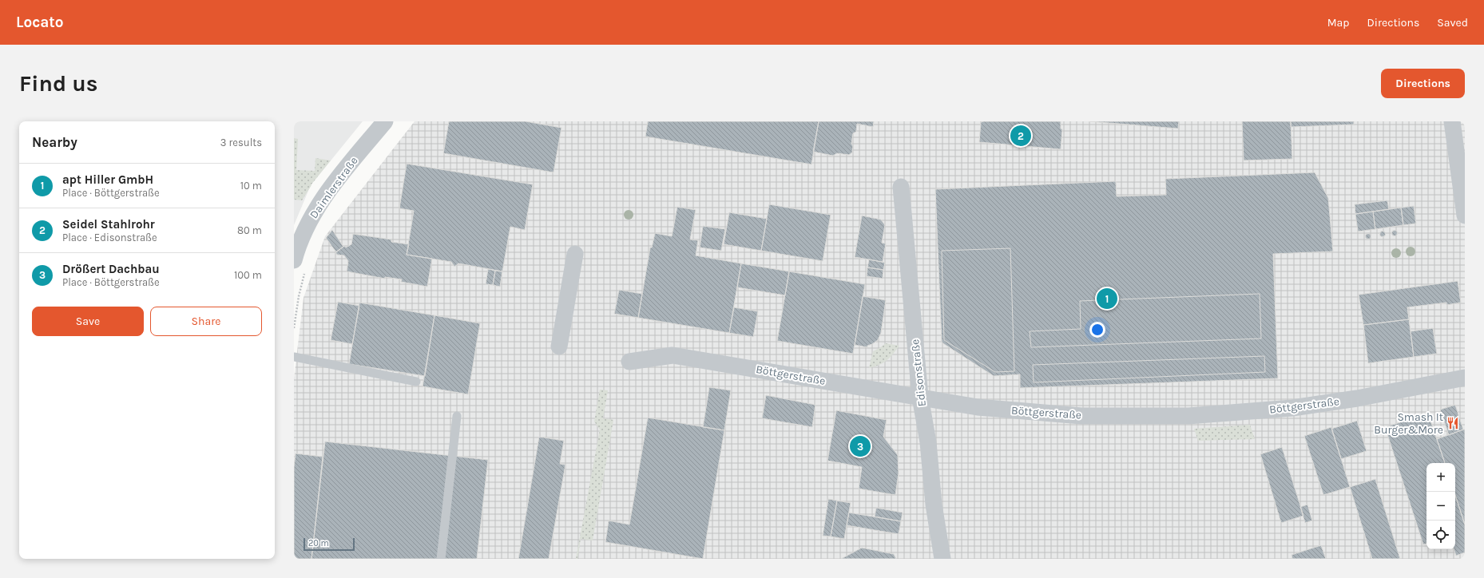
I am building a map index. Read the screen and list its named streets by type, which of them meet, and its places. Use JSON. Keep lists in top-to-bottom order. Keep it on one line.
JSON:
{"streets":{"street":["Daimlerstraße","Edisonstraße","Böttgerstraße"]},"crossings":[["Edisonstraße","Böttgerstraße"]],"places":{"restaurant":["Smash It Burger&More"]},"scale_bar":"20 m","page":{"header":"Locato","nav":["Map","Directions","Saved"],"buttons":["Directions",["Save","Share"]],"title":"Find us","heading":["Nearby","3 results"],"pins":["2","1","3"],"list":[{"mark":"1","name":"apt Hiller GmbH","note":"Place · Böttgerstraße","value":"10 m"},{"mark":"2","name":"Seidel Stahlrohr","note":"Place · Edisonstraße","value":"80 m"},{"mark":"3","name":"Drößert Dachbau","note":"Place · Böttgerstraße","value":"100 m"}],"map_buttons":["+","−"],"scale":"20 m"}}
